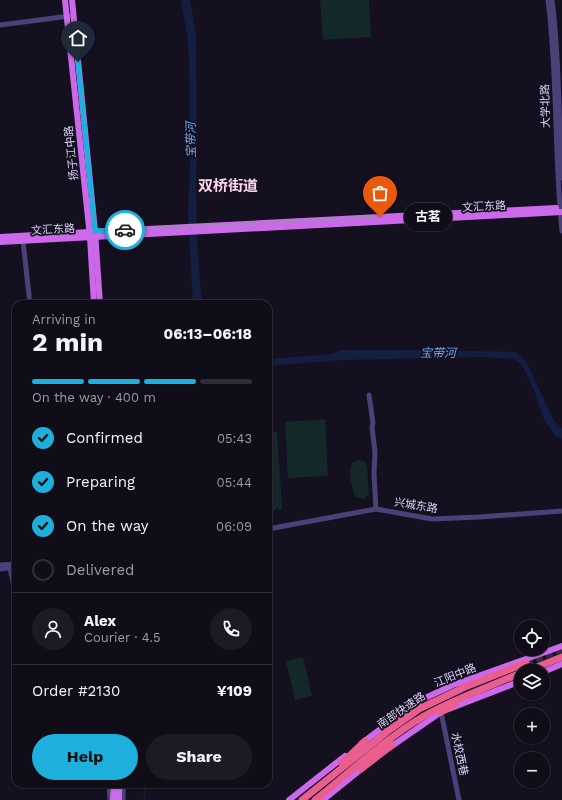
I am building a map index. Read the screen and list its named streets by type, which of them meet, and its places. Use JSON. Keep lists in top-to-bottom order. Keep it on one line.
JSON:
{"streets":{"highway":["南部快速路"],"main road":["扬子江中路","文汇东路","江阳中路"],"street":["大学北路","兴城东路","水校西巷"]},"crossings":[["大学北路","文汇东路"],["扬子江中路","文汇东路"]],"districts":["双桥街道"],"water":["宝带河"],"places":["古茗"],"page":{"bubble":"古茗","heading":["2 min","Arriving in","06:13–06:18"],"panel":["Alex","Courier · 4.5","Order #2130","¥109"],"bar":"On the way · 400 m","list":[["Confirmed","05:43"],["Preparing","05:44"],["On the way","06:09"],"Delivered"],"map_buttons":["+","−"],"buttons":["Help","Share"]}}
